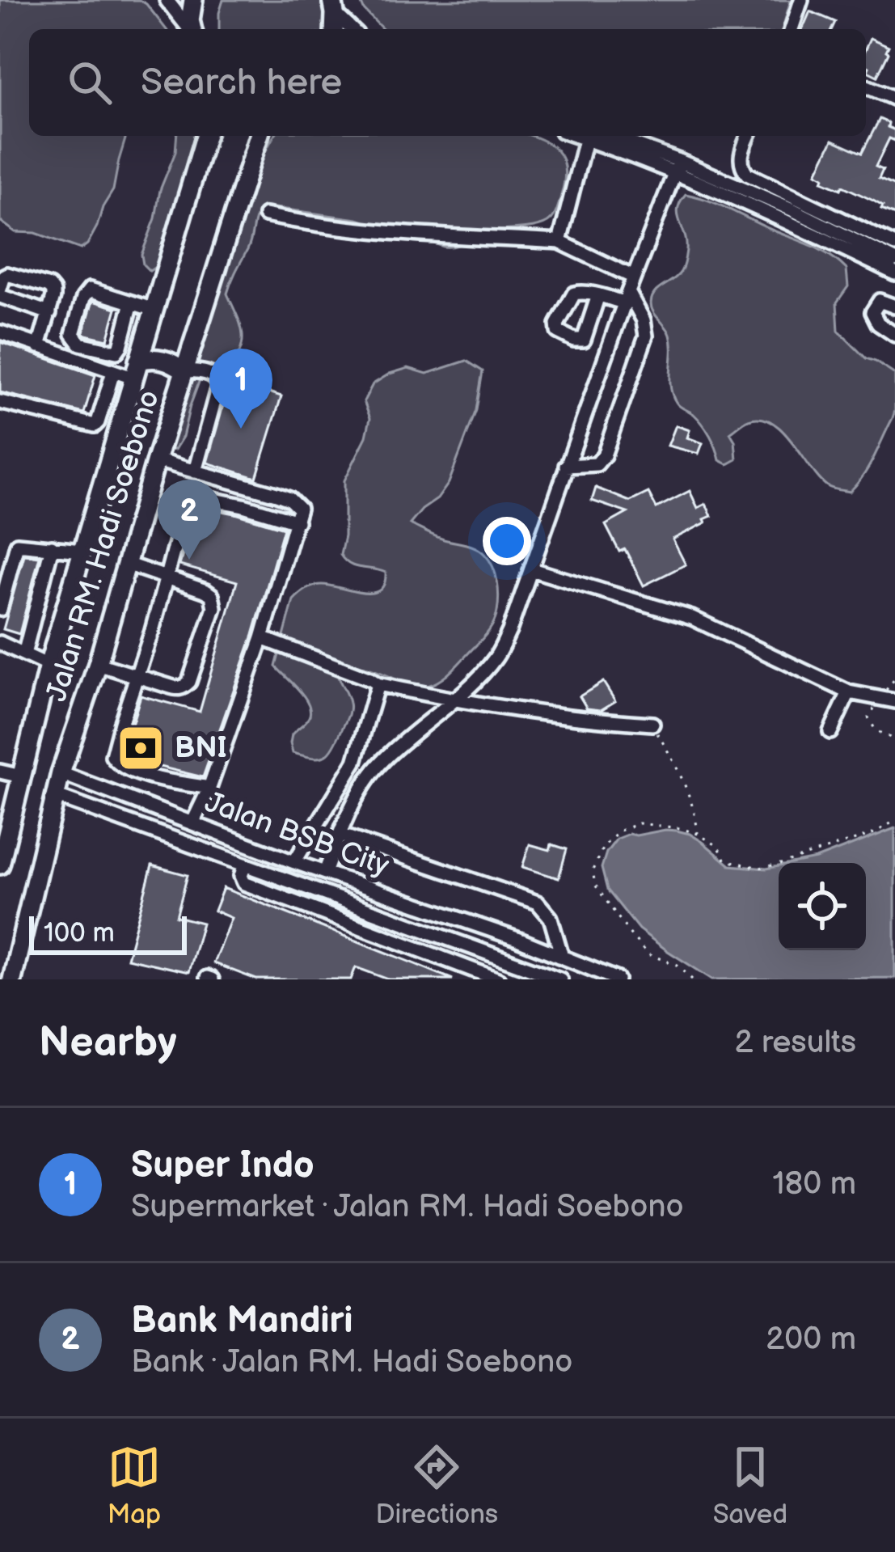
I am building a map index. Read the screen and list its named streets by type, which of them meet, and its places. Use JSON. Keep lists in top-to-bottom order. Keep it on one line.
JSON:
{"streets":{"main road":["Jalan RM. Hadi Soebono"],"street":["Jalan BSB City"]},"crossings":[["Jalan RM. Hadi Soebono","Jalan BSB City"]],"places":{"bank":["BNI"]},"scale_bar":"100 m","page":{"search":"Search here","pins":["1","2"],"scale":"100 m","heading":["Nearby","2 results"],"list":[{"mark":"1","name":"Super Indo","note":"Supermarket · Jalan RM. Hadi Soebono","value":"180 m"},{"mark":"2","name":"Bank Mandiri","note":"Bank · Jalan RM. Hadi Soebono","value":"200 m"}],"nav":["Map","Directions","Saved"]}}
